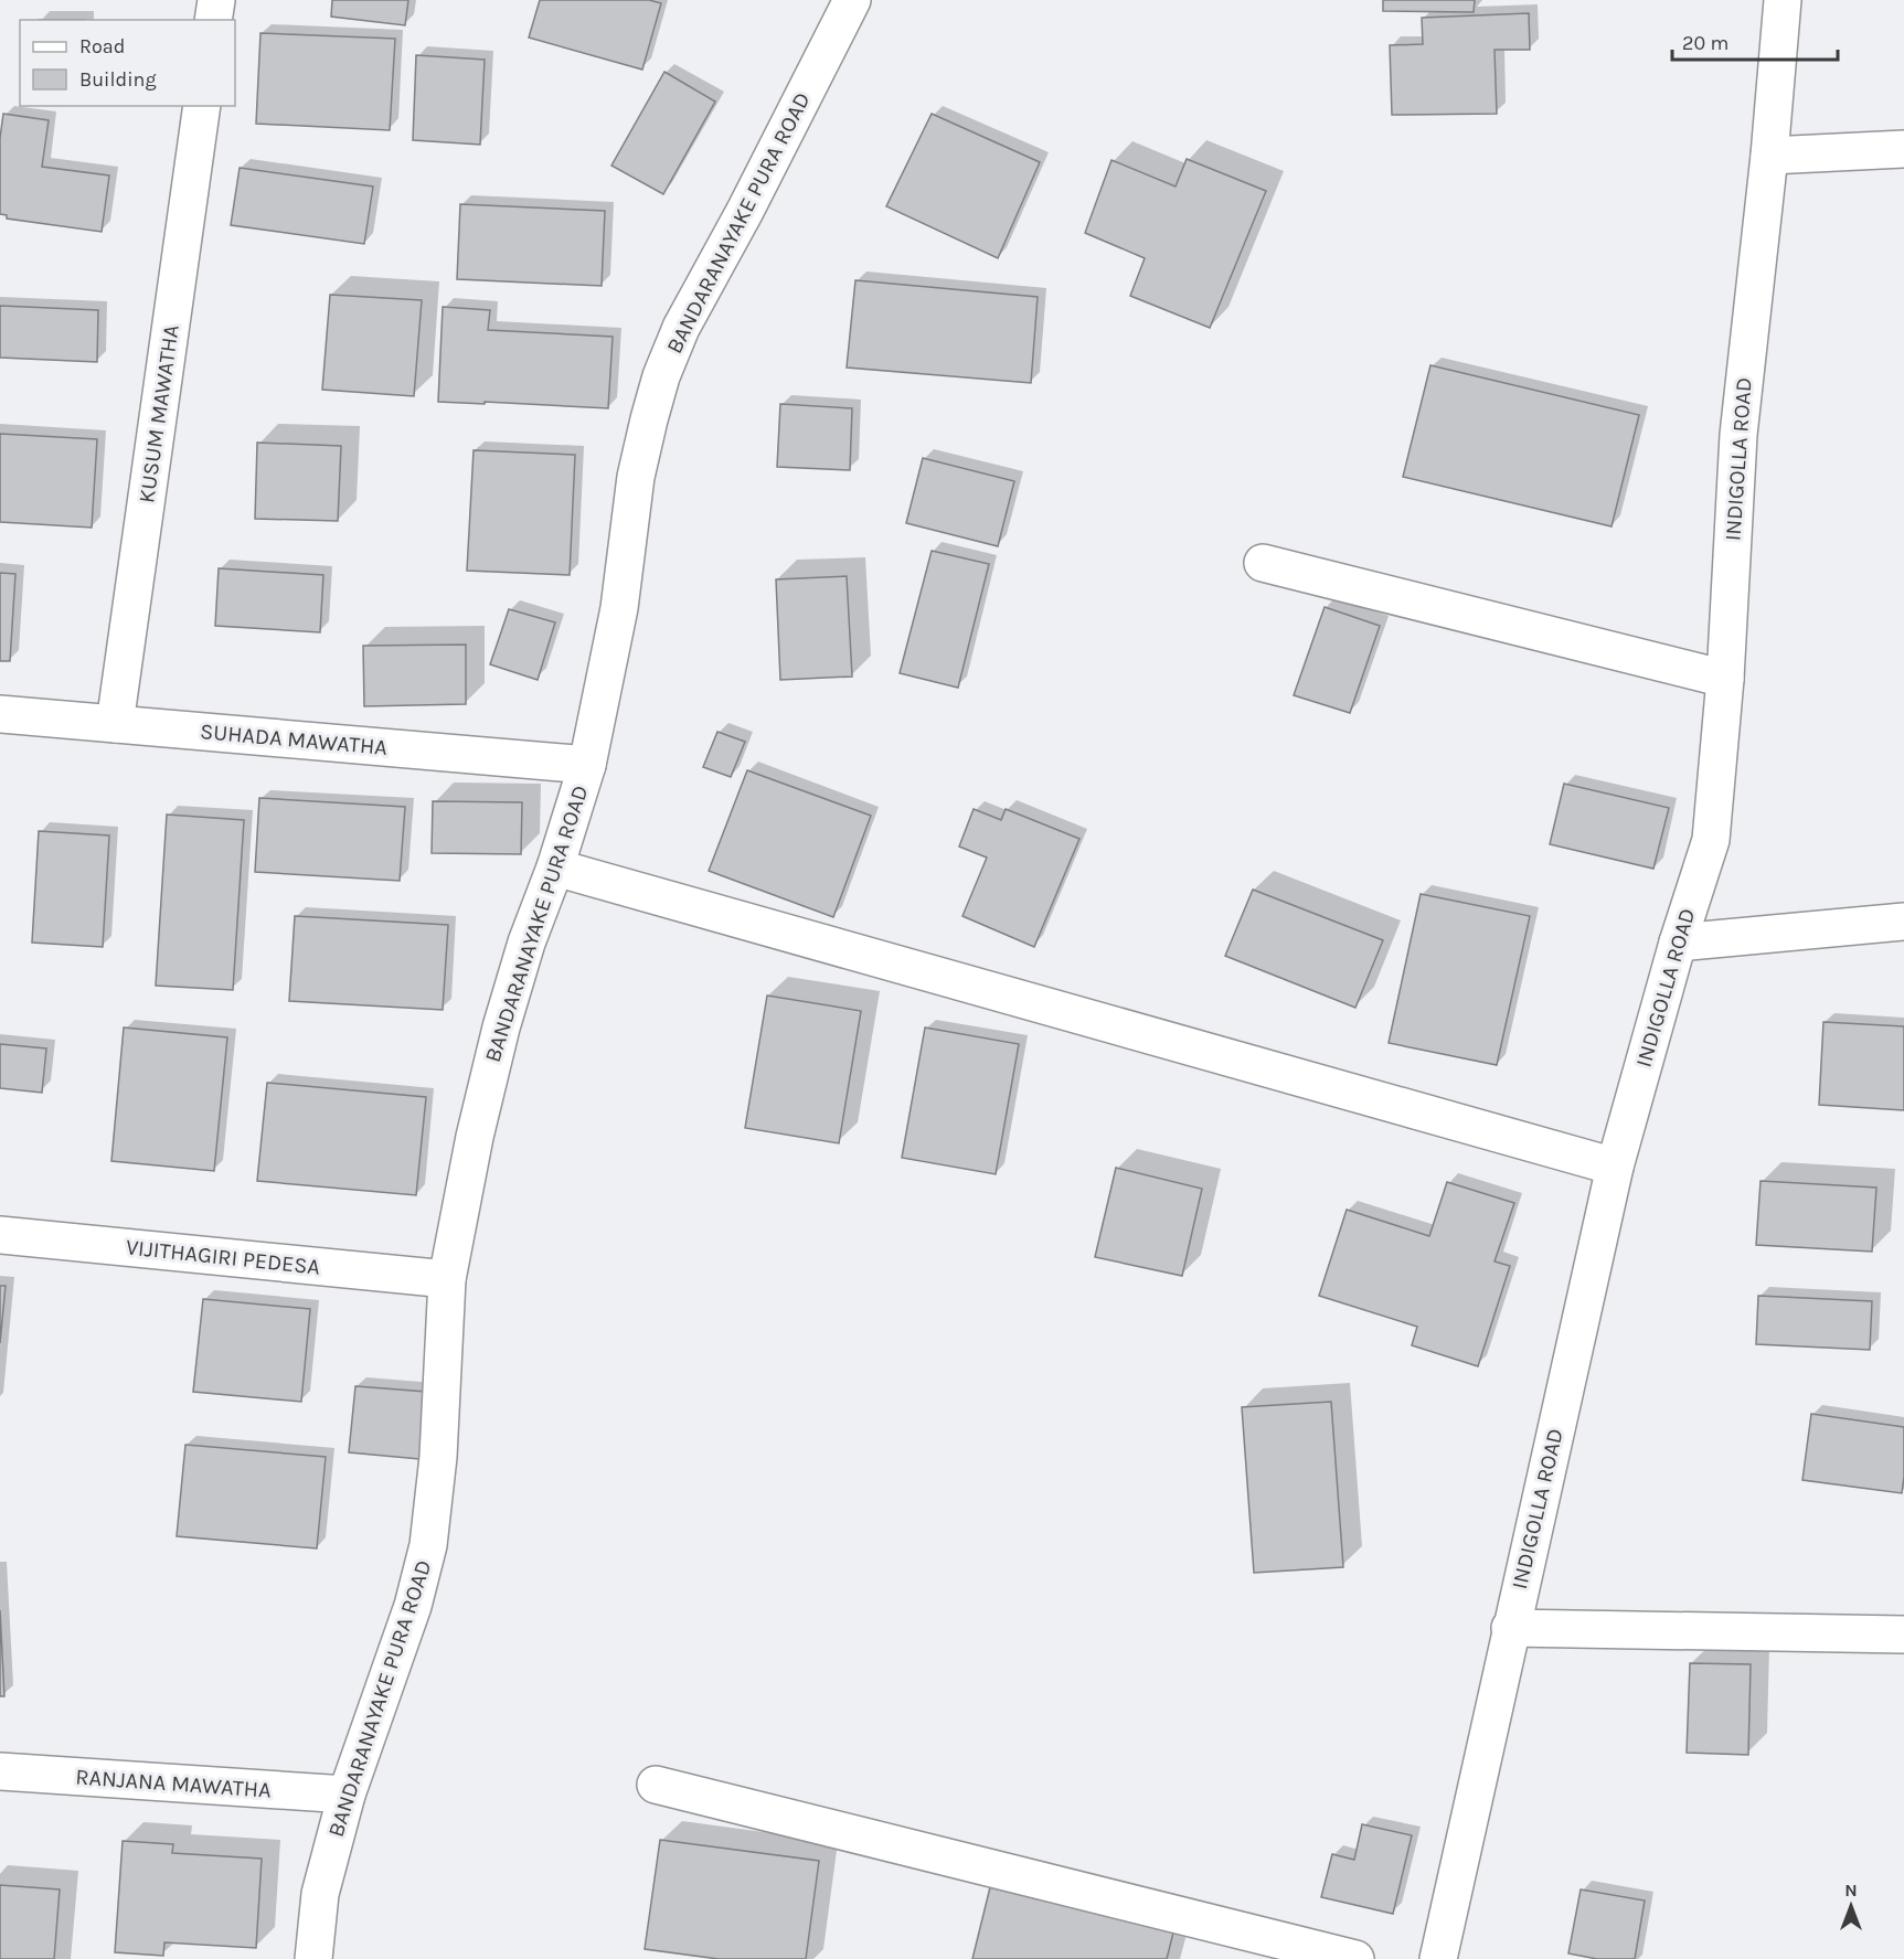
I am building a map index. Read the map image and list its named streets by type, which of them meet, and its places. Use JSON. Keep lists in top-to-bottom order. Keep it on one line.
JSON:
{"streets":{"street":["BANDARANAYAKE PURA ROAD","KUSUM MAWATHA","INDIGOLLA ROAD","SUHADA MAWATHA","VIJITHAGIRI PEDESA","RANJANA MAWATHA"]},"crossings":[["BANDARANAYAKE PURA ROAD","SUHADA MAWATHA"],["BANDARANAYAKE PURA ROAD","VIJITHAGIRI PEDESA"],["BANDARANAYAKE PURA ROAD","RANJANA MAWATHA"],["KUSUM MAWATHA","SUHADA MAWATHA"]],"legend":["Road","Building"],"scale_bar":"20 m","north":"top"}
